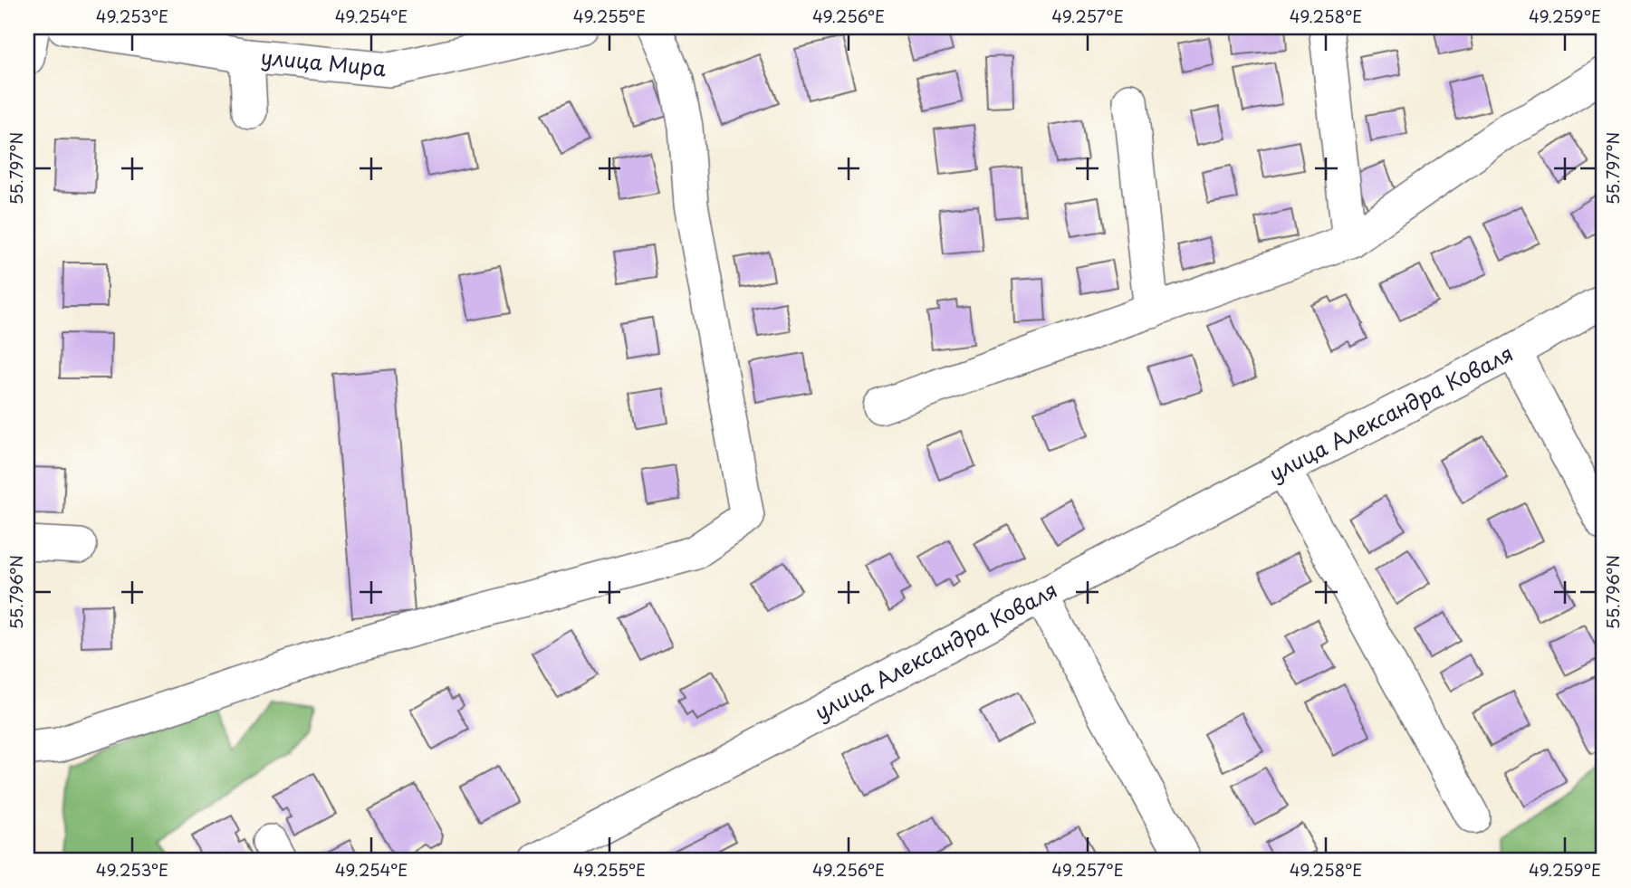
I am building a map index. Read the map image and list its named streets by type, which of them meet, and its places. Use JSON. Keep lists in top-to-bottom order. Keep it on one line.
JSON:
{"streets":{"street":["улица Мира","улица Александра Коваля"]},"coordinates":["49.253°E","49.254°E","49.255°E","49.256°E","49.257°E","49.258°E","49.259°E","55.797°N","55.796°N"]}
